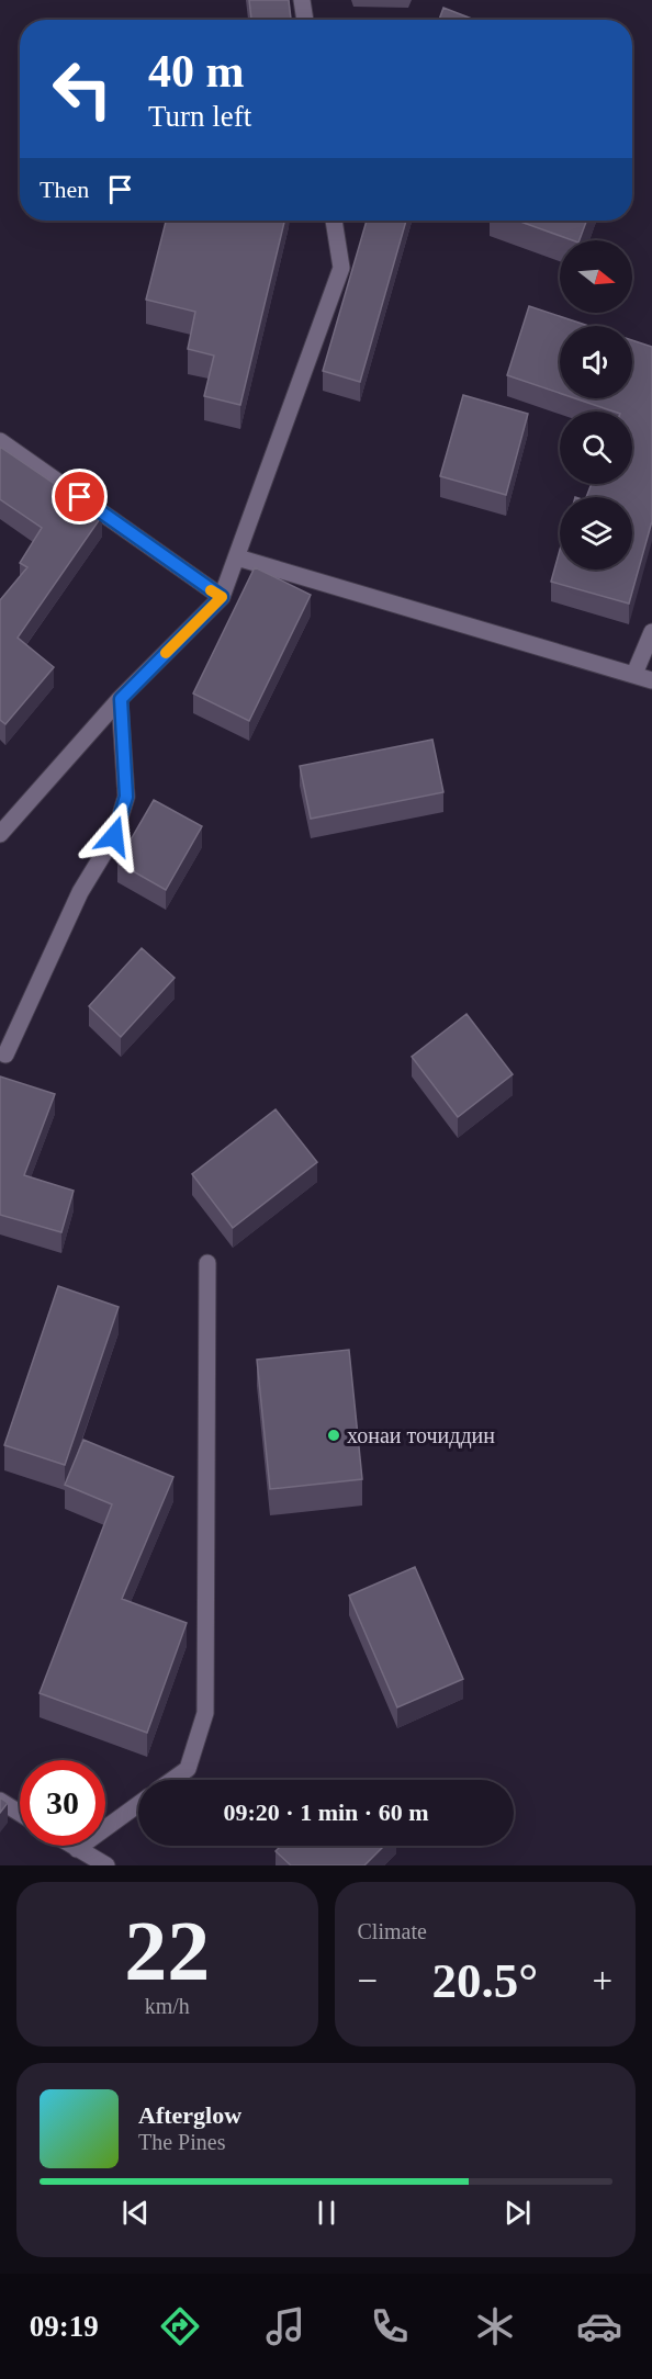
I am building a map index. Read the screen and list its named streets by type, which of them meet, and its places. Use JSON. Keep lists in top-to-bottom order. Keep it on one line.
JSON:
{"places":["хонаи точиддин"],"north":"right","page":{"turn":["40 m","Turn left"],"then":"Then","limit":"30","trip":"09:20 · 1 min · 60 m","tile":[["22","km/h"],"Climate"],"heat":["−","20.5°","+"],"song":["Afterglow","The Pines"],"tabs":"09:19"}}
